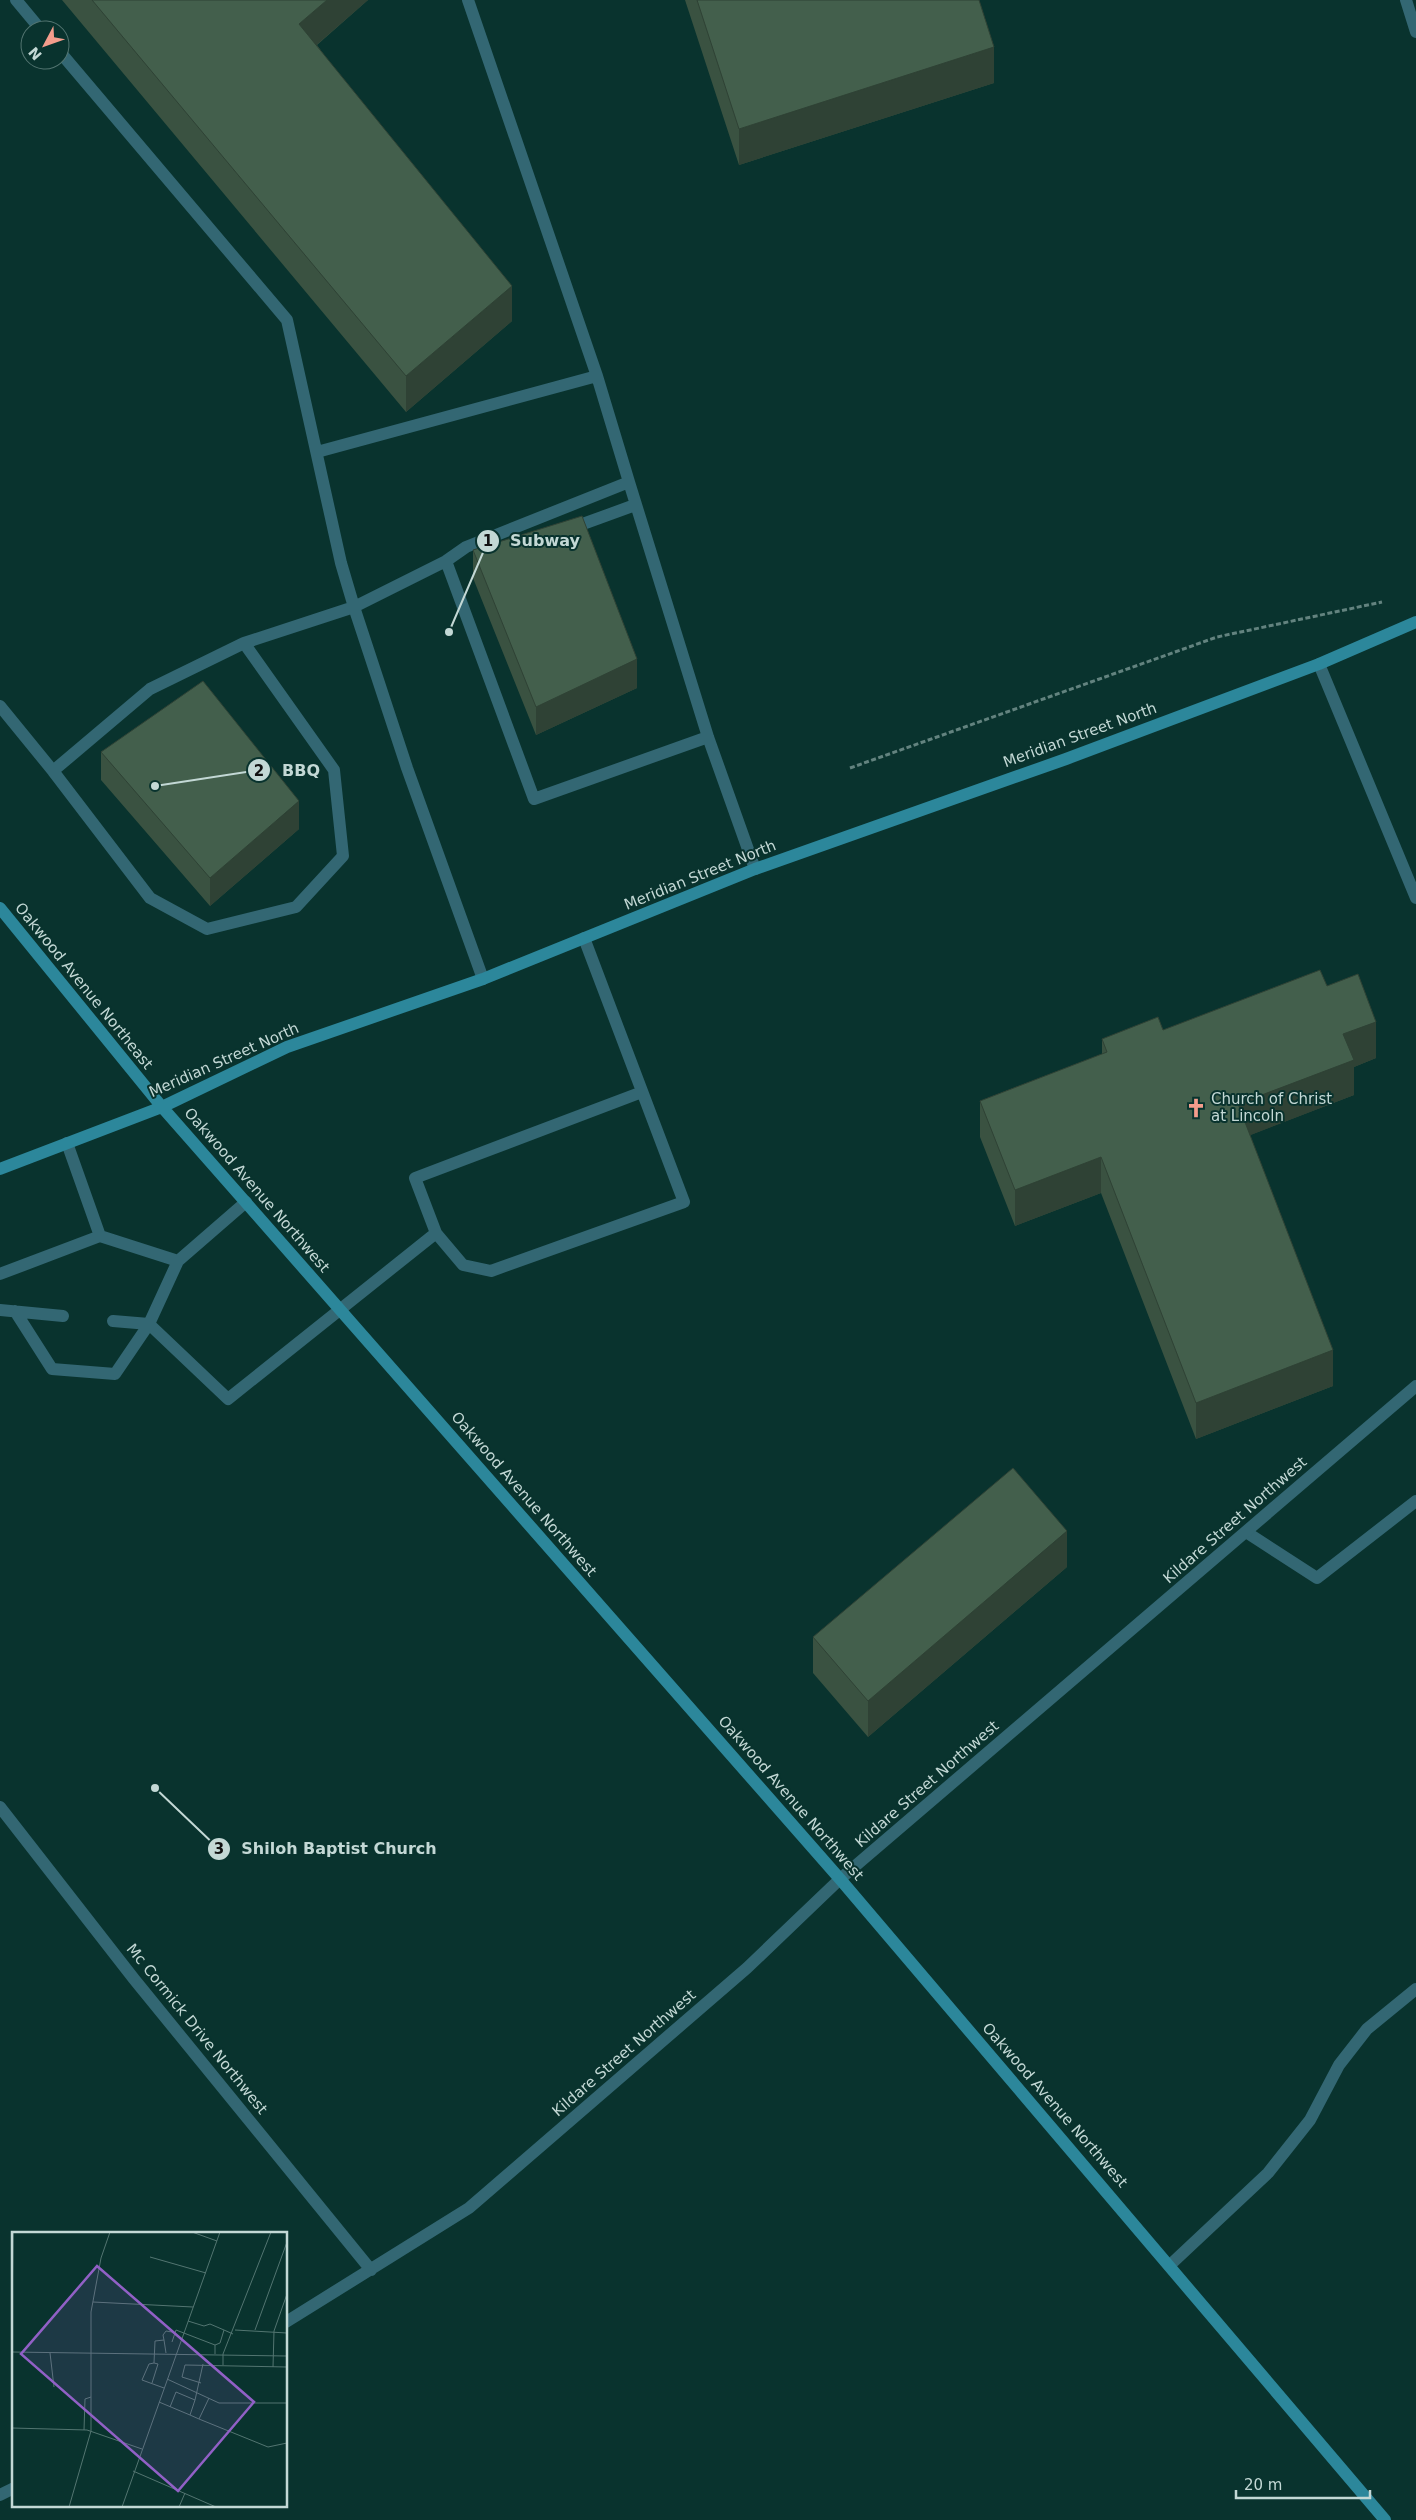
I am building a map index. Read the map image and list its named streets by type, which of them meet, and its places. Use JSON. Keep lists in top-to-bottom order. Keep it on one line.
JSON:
{"streets":{"street":["Meridian Street North","Oakwood Avenue Northeast","Oakwood Avenue Northwest","Kildare Street Northwest","Mc Cormick Drive Northwest"]},"crossings":[["Meridian Street North","Oakwood Avenue Northeast"],["Meridian Street North","Oakwood Avenue Northwest"],["Oakwood Avenue Northeast","Oakwood Avenue Northwest"],["Oakwood Avenue Northwest","Kildare Street Northwest"],["Kildare Street Northwest","Mc Cormick Drive Northwest"]],"places":{"other":["Subway","BBQ","Shiloh Baptist Church"],"church":["Church of Christ at Lincoln"]},"scale_bar":"20 m","north":"bottom left"}
